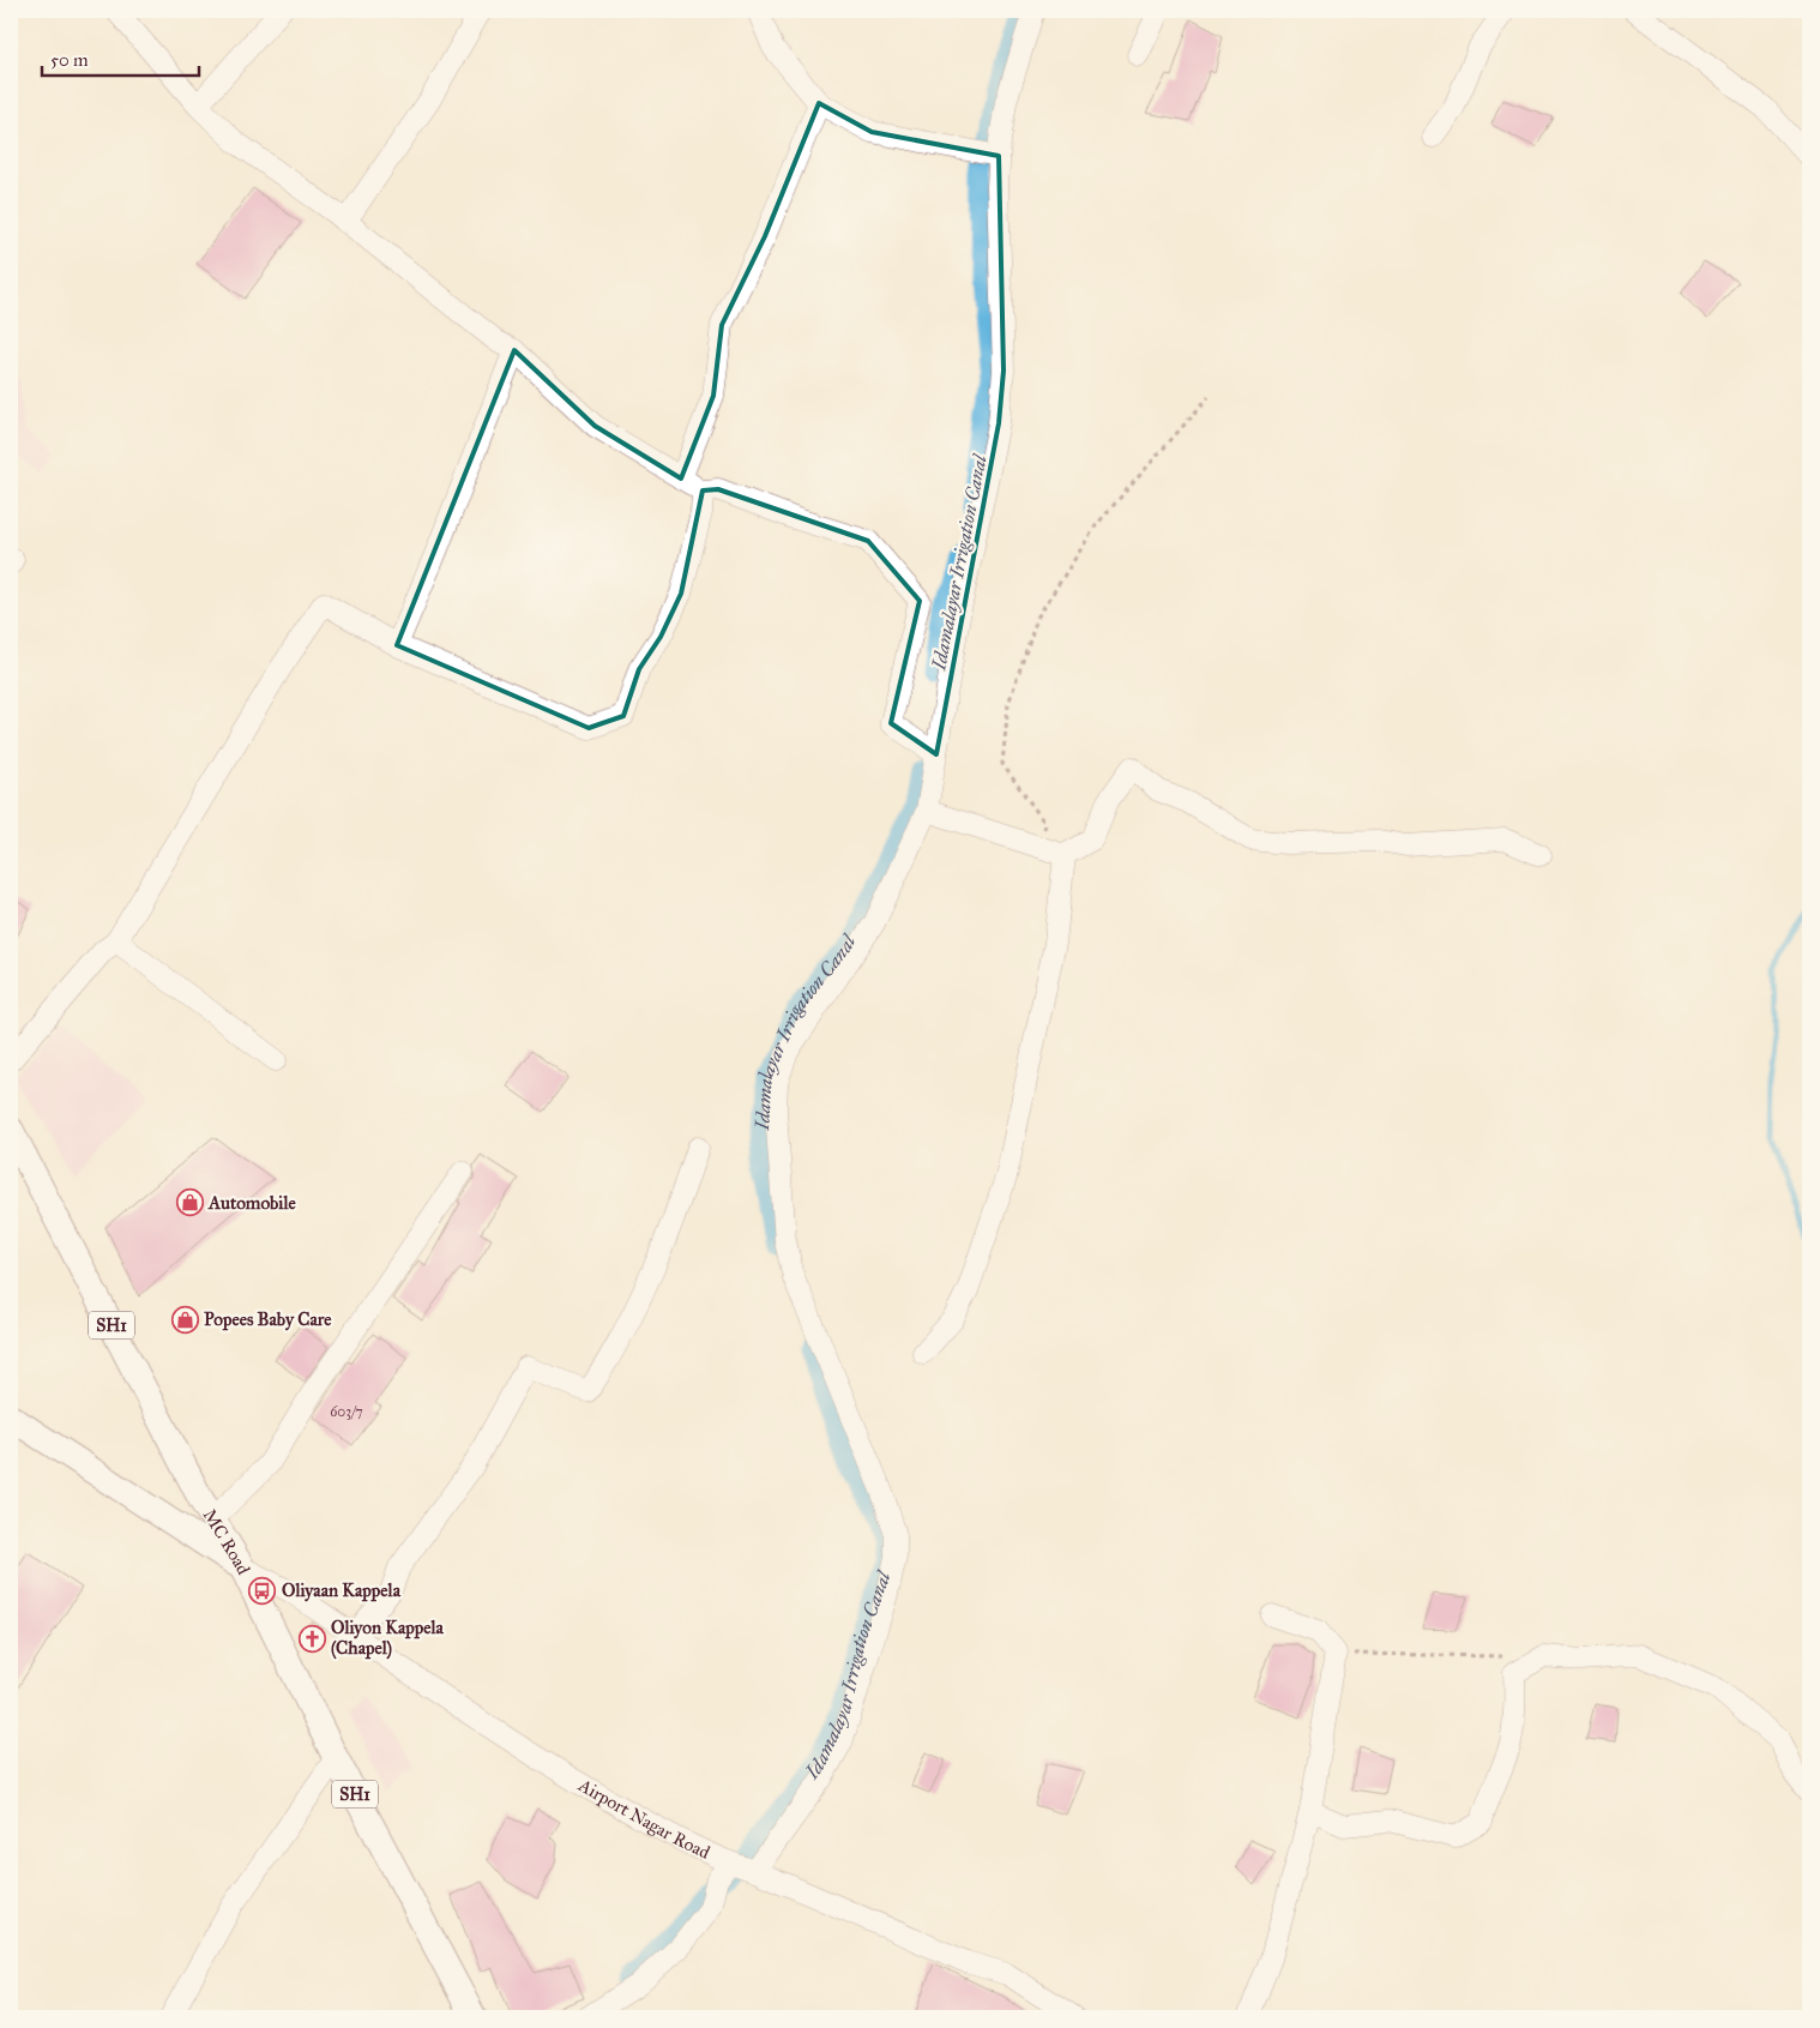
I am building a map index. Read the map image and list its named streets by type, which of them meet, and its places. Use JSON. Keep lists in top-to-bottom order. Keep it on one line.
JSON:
{"streets":{"main road":["SH1","MC Road"],"street":["Airport Nagar Road"]},"crossings":[["MC Road","Airport Nagar Road"]],"water":["Idamalayar Irrigation Canal"],"places":{"shop":["Automobile","Popees Baby Care"],"bus stop":["Oliyaan Kappela"],"church":["Oliyon Kappela (Chapel)"]},"house_numbers":["603/7"],"scale_bar":"50 m"}
